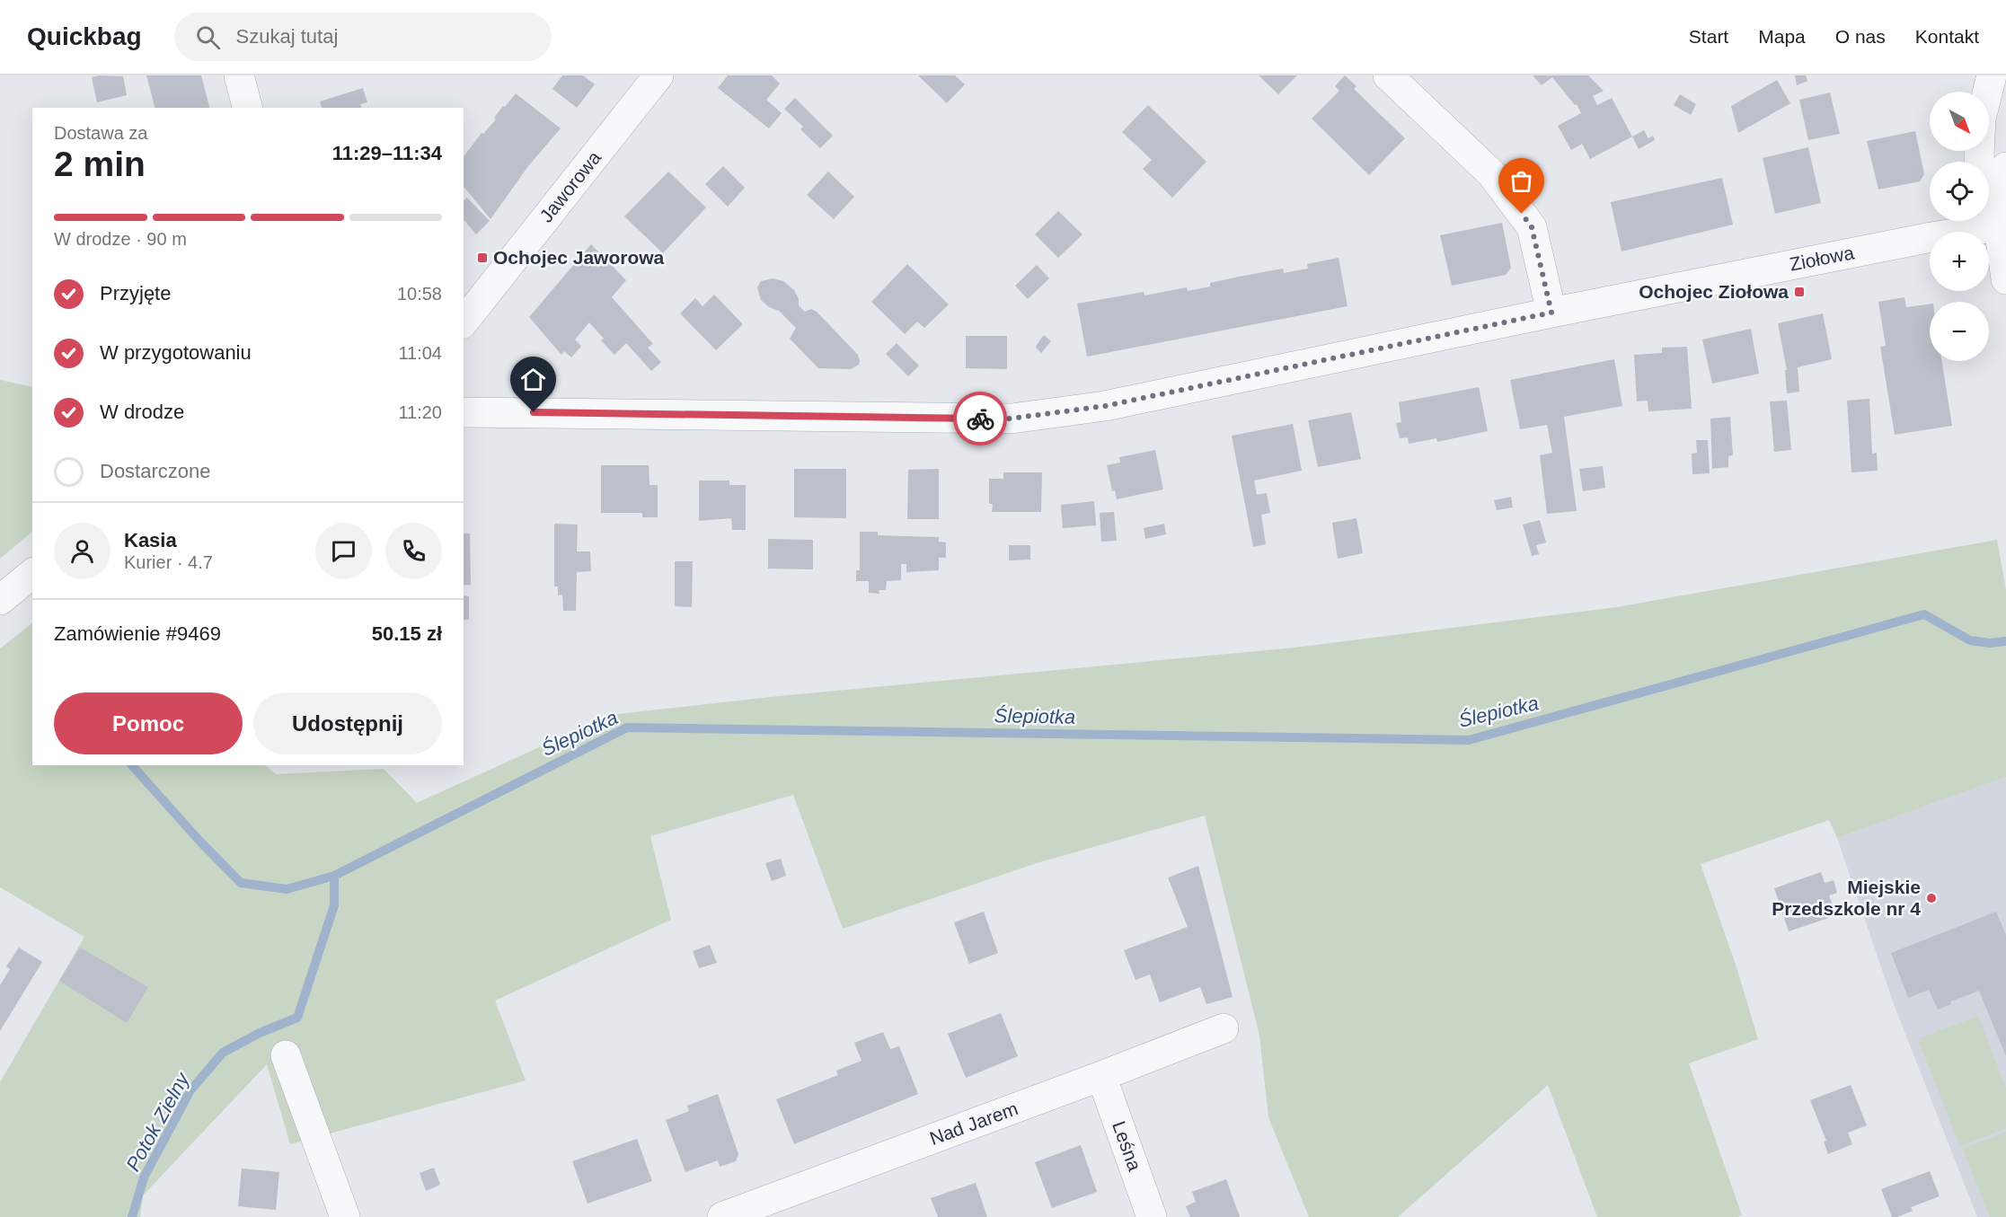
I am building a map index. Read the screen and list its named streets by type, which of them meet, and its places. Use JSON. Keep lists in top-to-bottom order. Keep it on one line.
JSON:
{"streets":{"street":["Jaworowa","Ziołowa","Nad Jarem","Leśna"]},"crossings":[["Nad Jarem","Leśna"]],"water":["Ślepiotka","Potok Zielny"],"places":{"transit":["Ochojec Jaworowa","Ochojec Ziołowa"],"other":["Miejskie Przedszkole nr 4"]},"north":"bottom right","page":{"header":"Quickbag","search":"Szukaj tutaj","nav":["Start","Mapa","O nas","Kontakt"],"map_buttons":["+","−"],"heading":["2 min","Dostawa za","11:29–11:34"],"panel":["Kasia","Kurier · 4.7","Zamówienie #9469","50.15 zł"],"bar":"W drodze · 90 m","list":[["Przyjęte","10:58"],["W przygotowaniu","11:04"],["W drodze","11:20"],"Dostarczone"],"buttons":["Pomoc","Udostępnij"]}}
